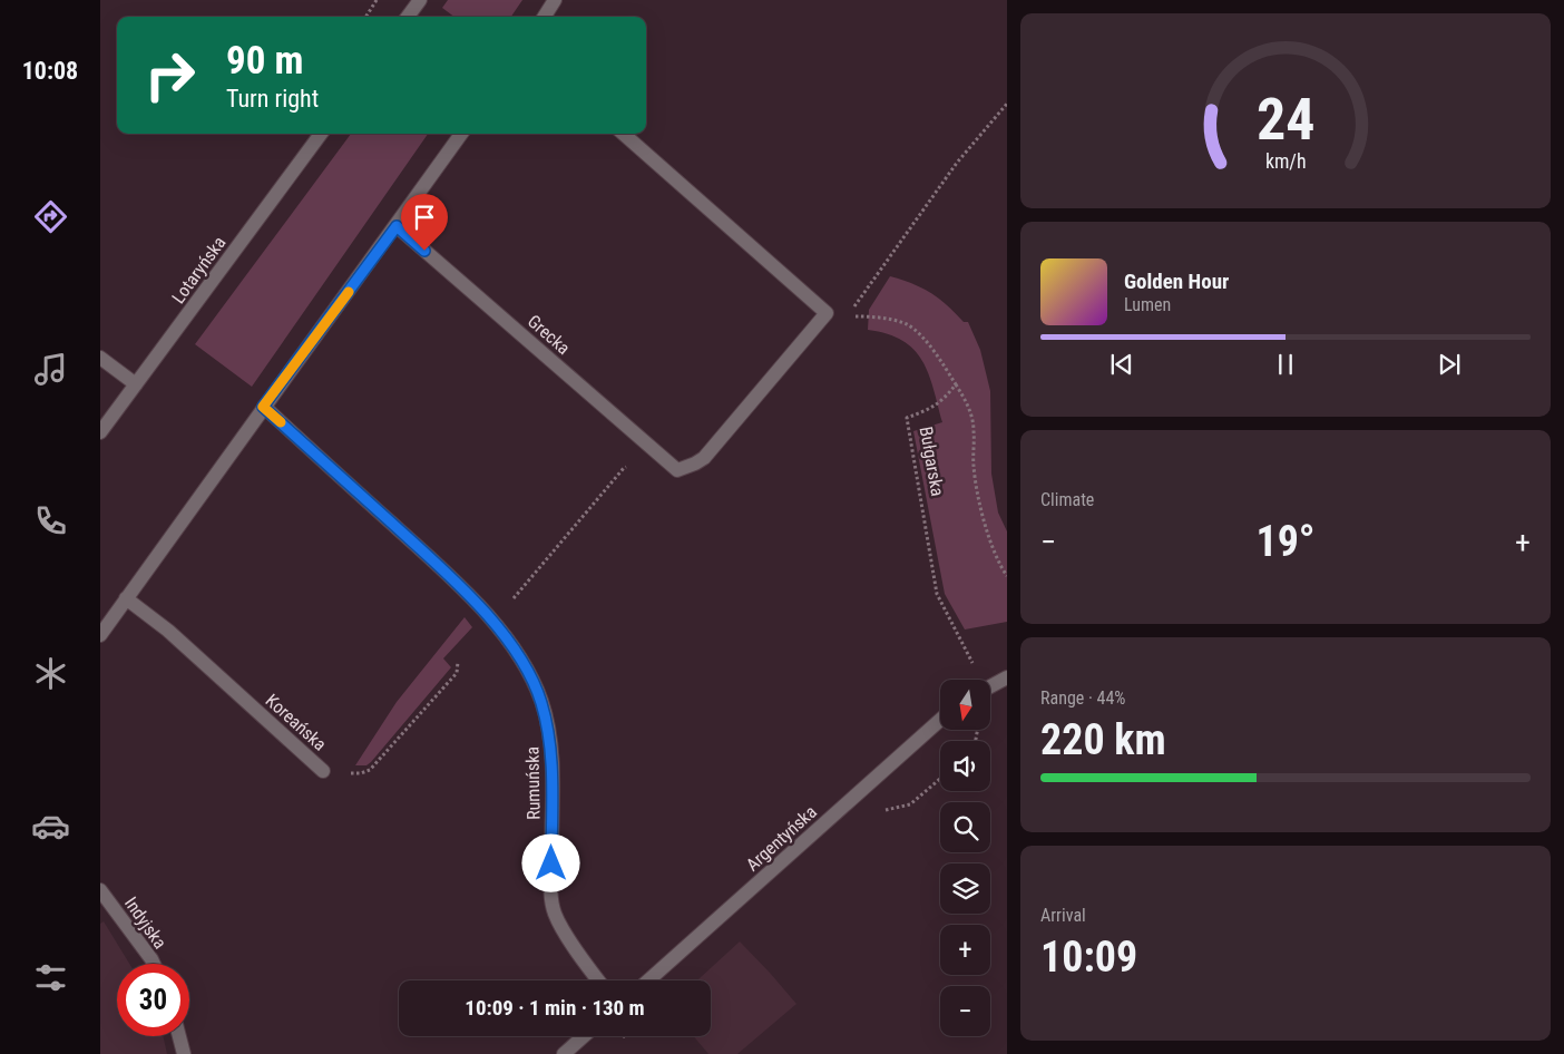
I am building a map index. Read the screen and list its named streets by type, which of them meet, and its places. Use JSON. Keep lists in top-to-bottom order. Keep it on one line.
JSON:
{"streets":{"street":["Lotaryńska","Grecka","Koreańska","Rumuńska","Argentyńska","Indyjska"],"path":["Bułgarska"]},"north":"bottom","page":{"tabs":"10:08","turn":["90 m","Turn right"],"song":["Golden Hour","Lumen"],"tile":["Climate",["Range · 44%","220 km"],["Arrival","10:09"]],"heat":["−","19°","+"],"map_buttons":["+","−"],"limit":"30","trip":"10:09 · 1 min · 130 m","gauge":["24","km/h"]}}
